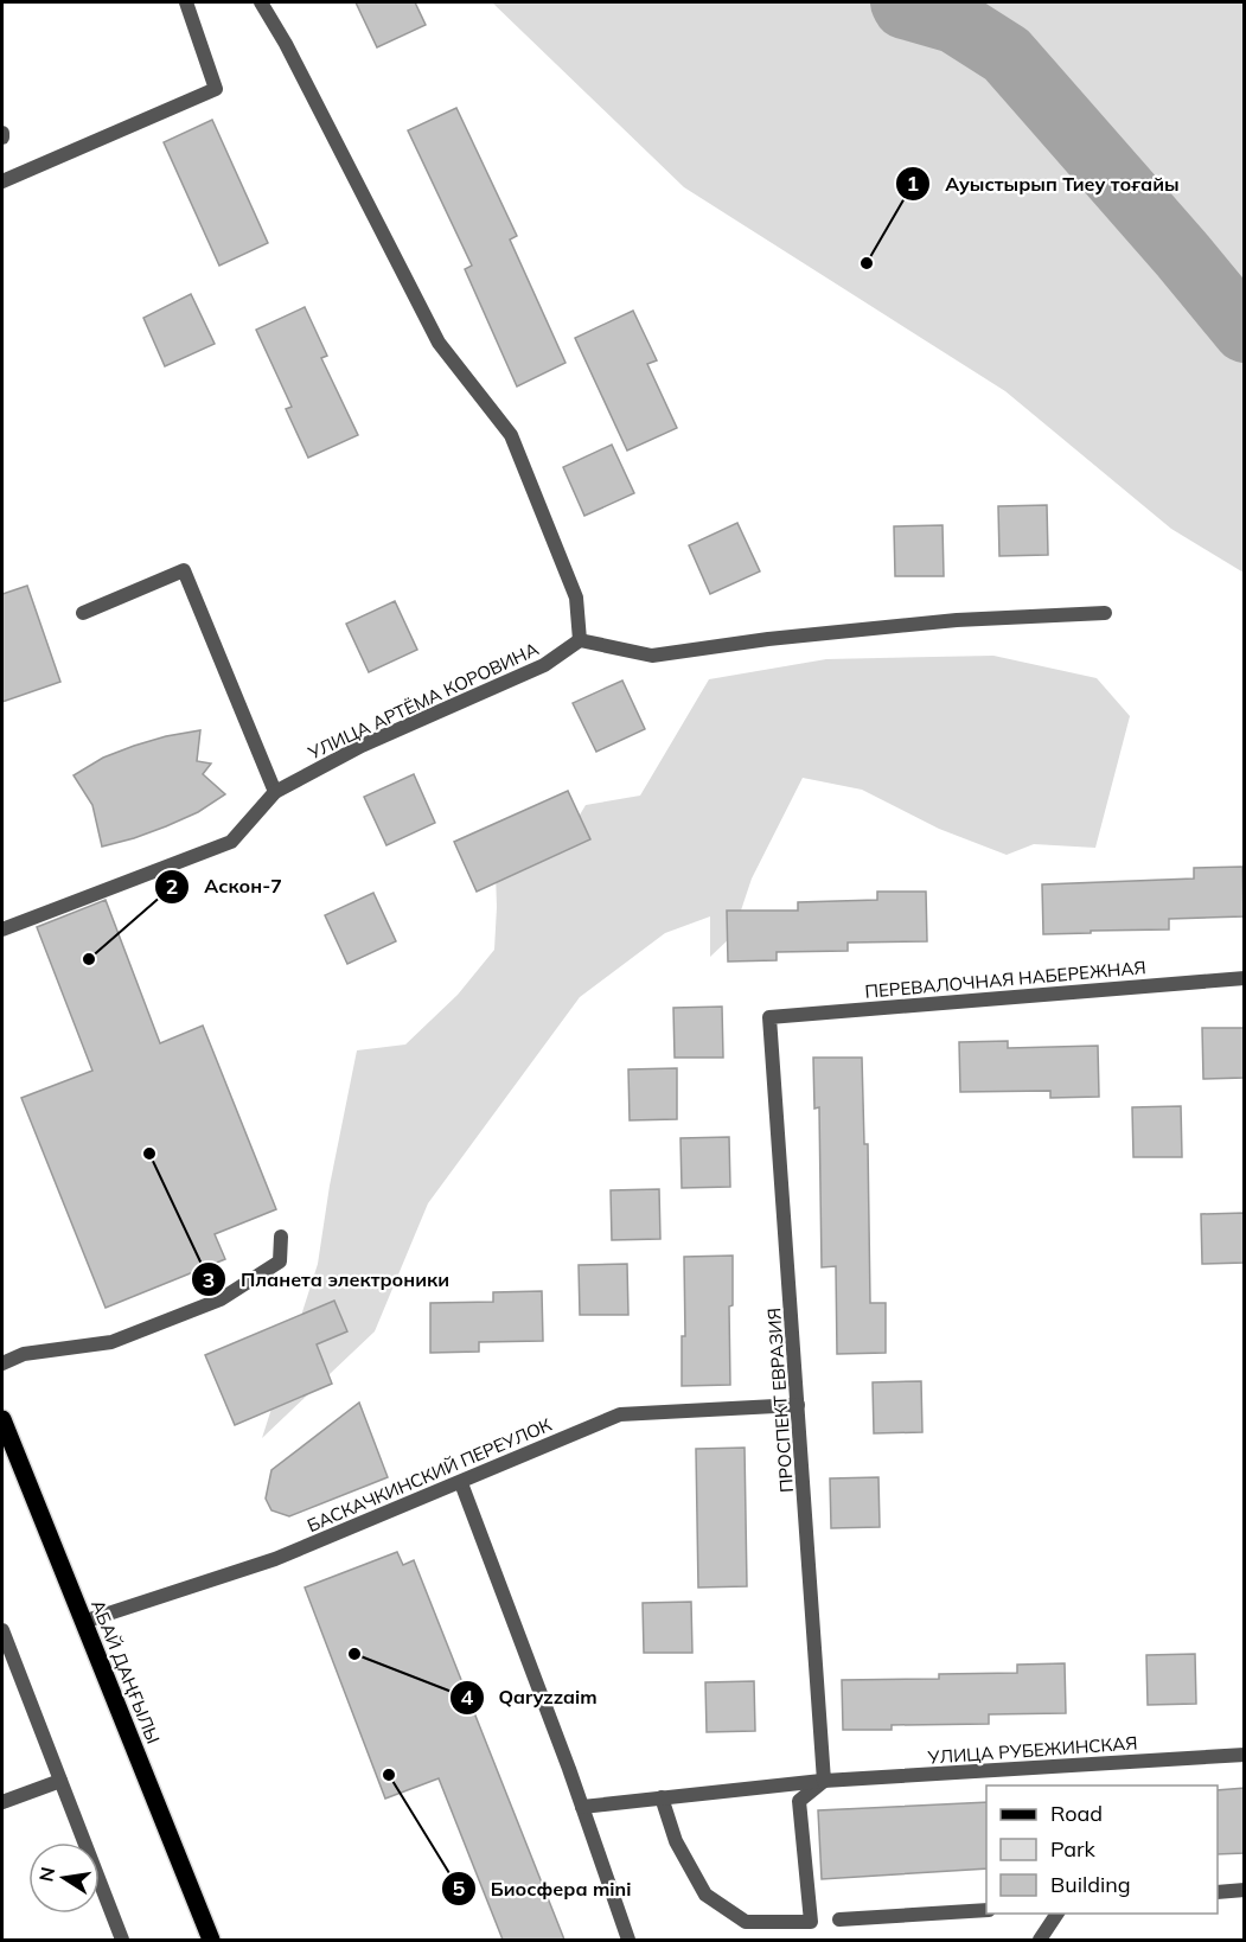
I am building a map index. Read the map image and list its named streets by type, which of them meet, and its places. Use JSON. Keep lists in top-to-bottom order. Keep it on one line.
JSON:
{"streets":{"main road":["АБАЙ ДАҢҒЫЛЫ"],"street":["УЛИЦА АРТЁМА КОРОВИНА","ПЕРЕВАЛОЧНАЯ НАБЕРЕЖНАЯ","ПРОСПЕКТ ЕВРАЗИЯ","БАСКАЧКИНСКИЙ ПЕРЕУЛОК","УЛИЦА РУБЕЖИНСКАЯ"]},"crossings":[["ПЕРЕВАЛОЧНАЯ НАБЕРЕЖНАЯ","ПРОСПЕКТ ЕВРАЗИЯ"],["ПРОСПЕКТ ЕВРАЗИЯ","БАСКАЧКИНСКИЙ ПЕРЕУЛОК"],["ПРОСПЕКТ ЕВРАЗИЯ","УЛИЦА РУБЕЖИНСКАЯ"],["БАСКАЧКИНСКИЙ ПЕРЕУЛОК","АБАЙ ДАҢҒЫЛЫ"]],"places":["Ауыстырып Тиеу тоғайы","Аскон-7","Планета электроники","Qaryzzaim","Биосфера mini"],"legend":["Road","Park","Building"],"north":"left"}
